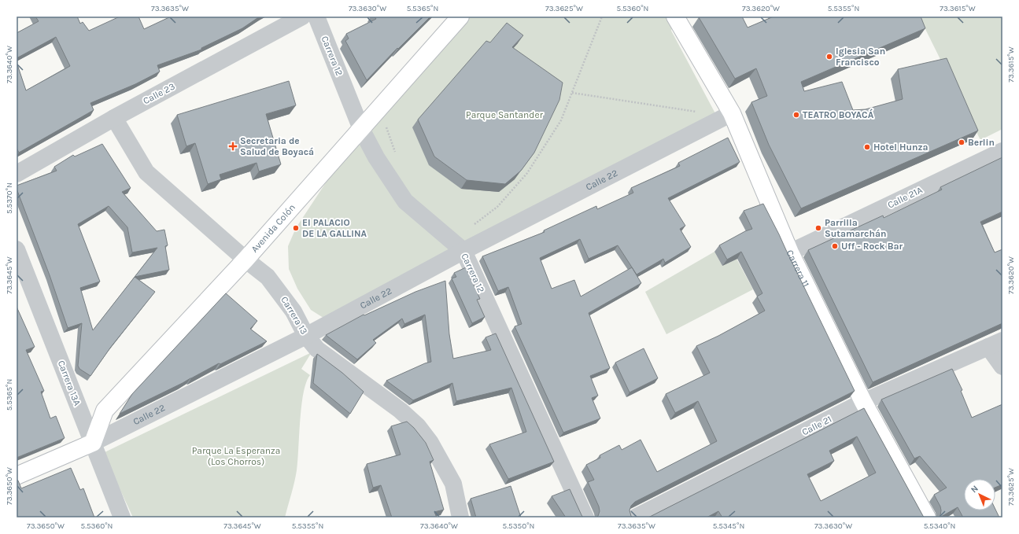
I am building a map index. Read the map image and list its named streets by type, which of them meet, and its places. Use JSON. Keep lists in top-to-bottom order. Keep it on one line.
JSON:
{"streets":{"main road":["Calle 22","Avenida Colón","Carrera 11"],"street":["Carrera 12","Calle 23","Calle 21A","Carrera 13","Carrera 13A","Calle 21"]},"crossings":[["Carrera 12","Calle 22"],["Carrera 12","Avenida Colón"],["Calle 23","Carrera 13"],["Calle 22","Avenida Colón"],["Calle 22","Carrera 11"],["Calle 22","Carrera 13"],["Calle 22","Carrera 13A"],["Calle 21A","Carrera 11"],["Avenida Colón","Carrera 13"],["Avenida Colón","Carrera 13A"],["Carrera 11","Calle 21"]],"parks":["Parque Santander","Parque La Esperanza (Los Chorros)"],"places":{"other":["Iglesia San Francisco","TEATRO BOYACÁ","Berlin","Hotel Hunza","El PALACIO DE LA GALLINA","Parrilla Sutamarchán","Uff - Rock Bar"],"health":["Secretaria de Salud de Boyacá"]},"north":"top left","coordinates":["73.3635°W","73.3630°W","5.5365°N","73.3625°W","5.5360°N","73.3620°W","5.5355°N","73.3615°W","73.3640°W","5.5370°N","73.3645°W","73.3650°W","5.5350°N","5.5345°N","5.5340°N"]}
